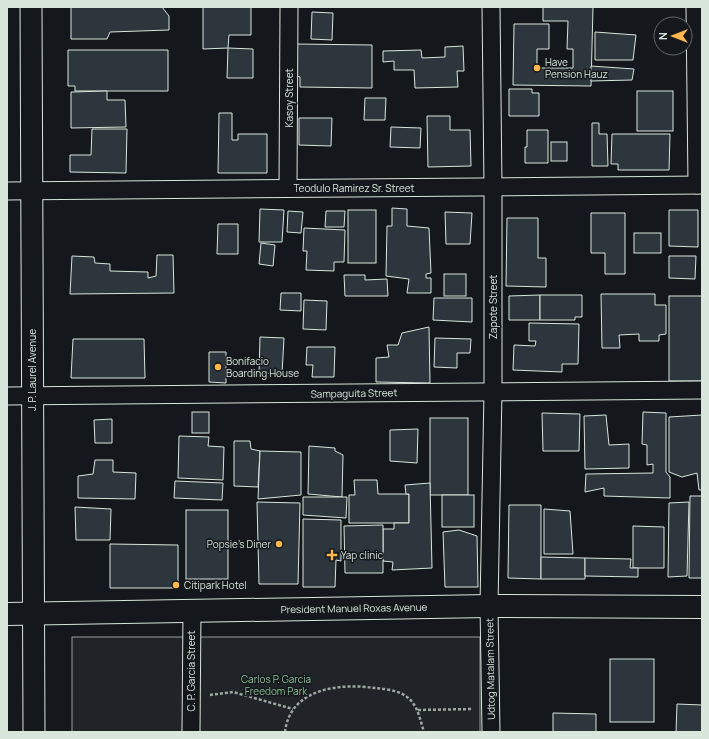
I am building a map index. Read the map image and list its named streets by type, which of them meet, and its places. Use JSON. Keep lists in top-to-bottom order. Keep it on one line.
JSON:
{"streets":{"main road":["President Manuel Roxas Avenue"],"street":["Kasoy Street","Teodulo Ramirez Sr. Street","Zapote Street","J. P. Laurel Avenue","Sampaguita Street","Udtog Matalam Street","C. P. Garcia Street"]},"crossings":[["Kasoy Street","Teodulo Ramirez Sr. Street"],["Teodulo Ramirez Sr. Street","Zapote Street"],["Teodulo Ramirez Sr. Street","J. P. Laurel Avenue"],["Zapote Street","Sampaguita Street"],["Zapote Street","President Manuel Roxas Avenue"],["Zapote Street","Udtog Matalam Street"],["J. P. Laurel Avenue","Sampaguita Street"],["J. P. Laurel Avenue","President Manuel Roxas Avenue"],["President Manuel Roxas Avenue","Udtog Matalam Street"],["President Manuel Roxas Avenue","C. P. Garcia Street"]],"parks":["Carlos P. Garcia Freedom Park"],"places":{"other":["Have Pension Hauz","Bonifacio Boarding House","Popsie's Diner","Citipark Hotel"],"health":["Yap clinic"]},"north":"left"}
